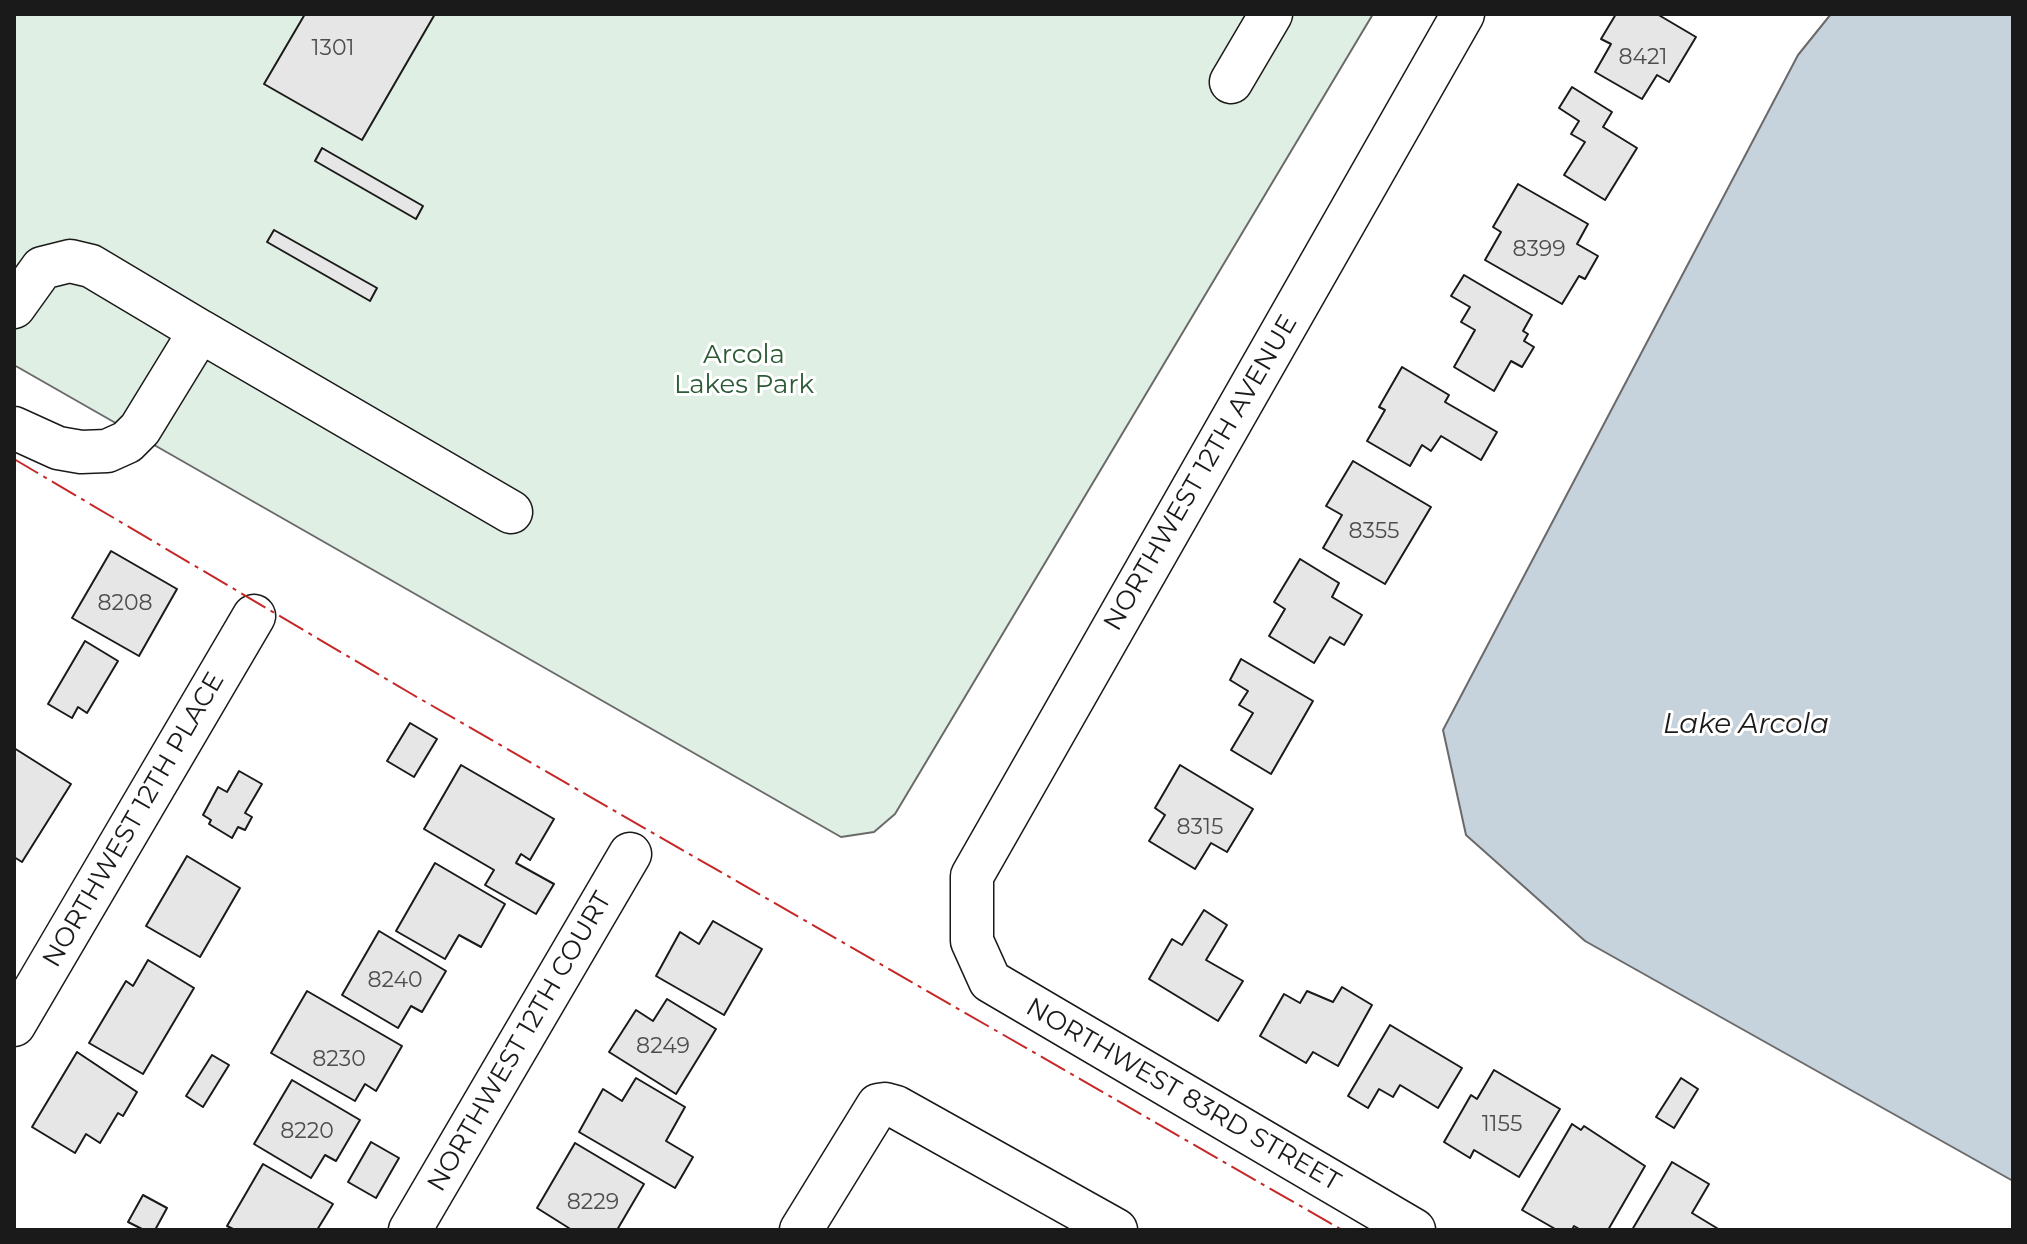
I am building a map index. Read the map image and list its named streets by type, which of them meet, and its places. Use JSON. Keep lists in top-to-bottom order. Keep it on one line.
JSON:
{"streets":{"street":["NORTHWEST 12TH AVENUE","NORTHWEST 12TH PLACE","NORTHWEST 12TH COURT","NORTHWEST 83RD STREET"]},"crossings":[["NORTHWEST 12TH AVENUE","NORTHWEST 83RD STREET"]],"water":["Lake Arcola"],"parks":["Arcola Lakes Park"],"house_numbers":["1301","8421","8399","8355","8208","8315","8240","8249","8230","1155","8220","8229"]}
